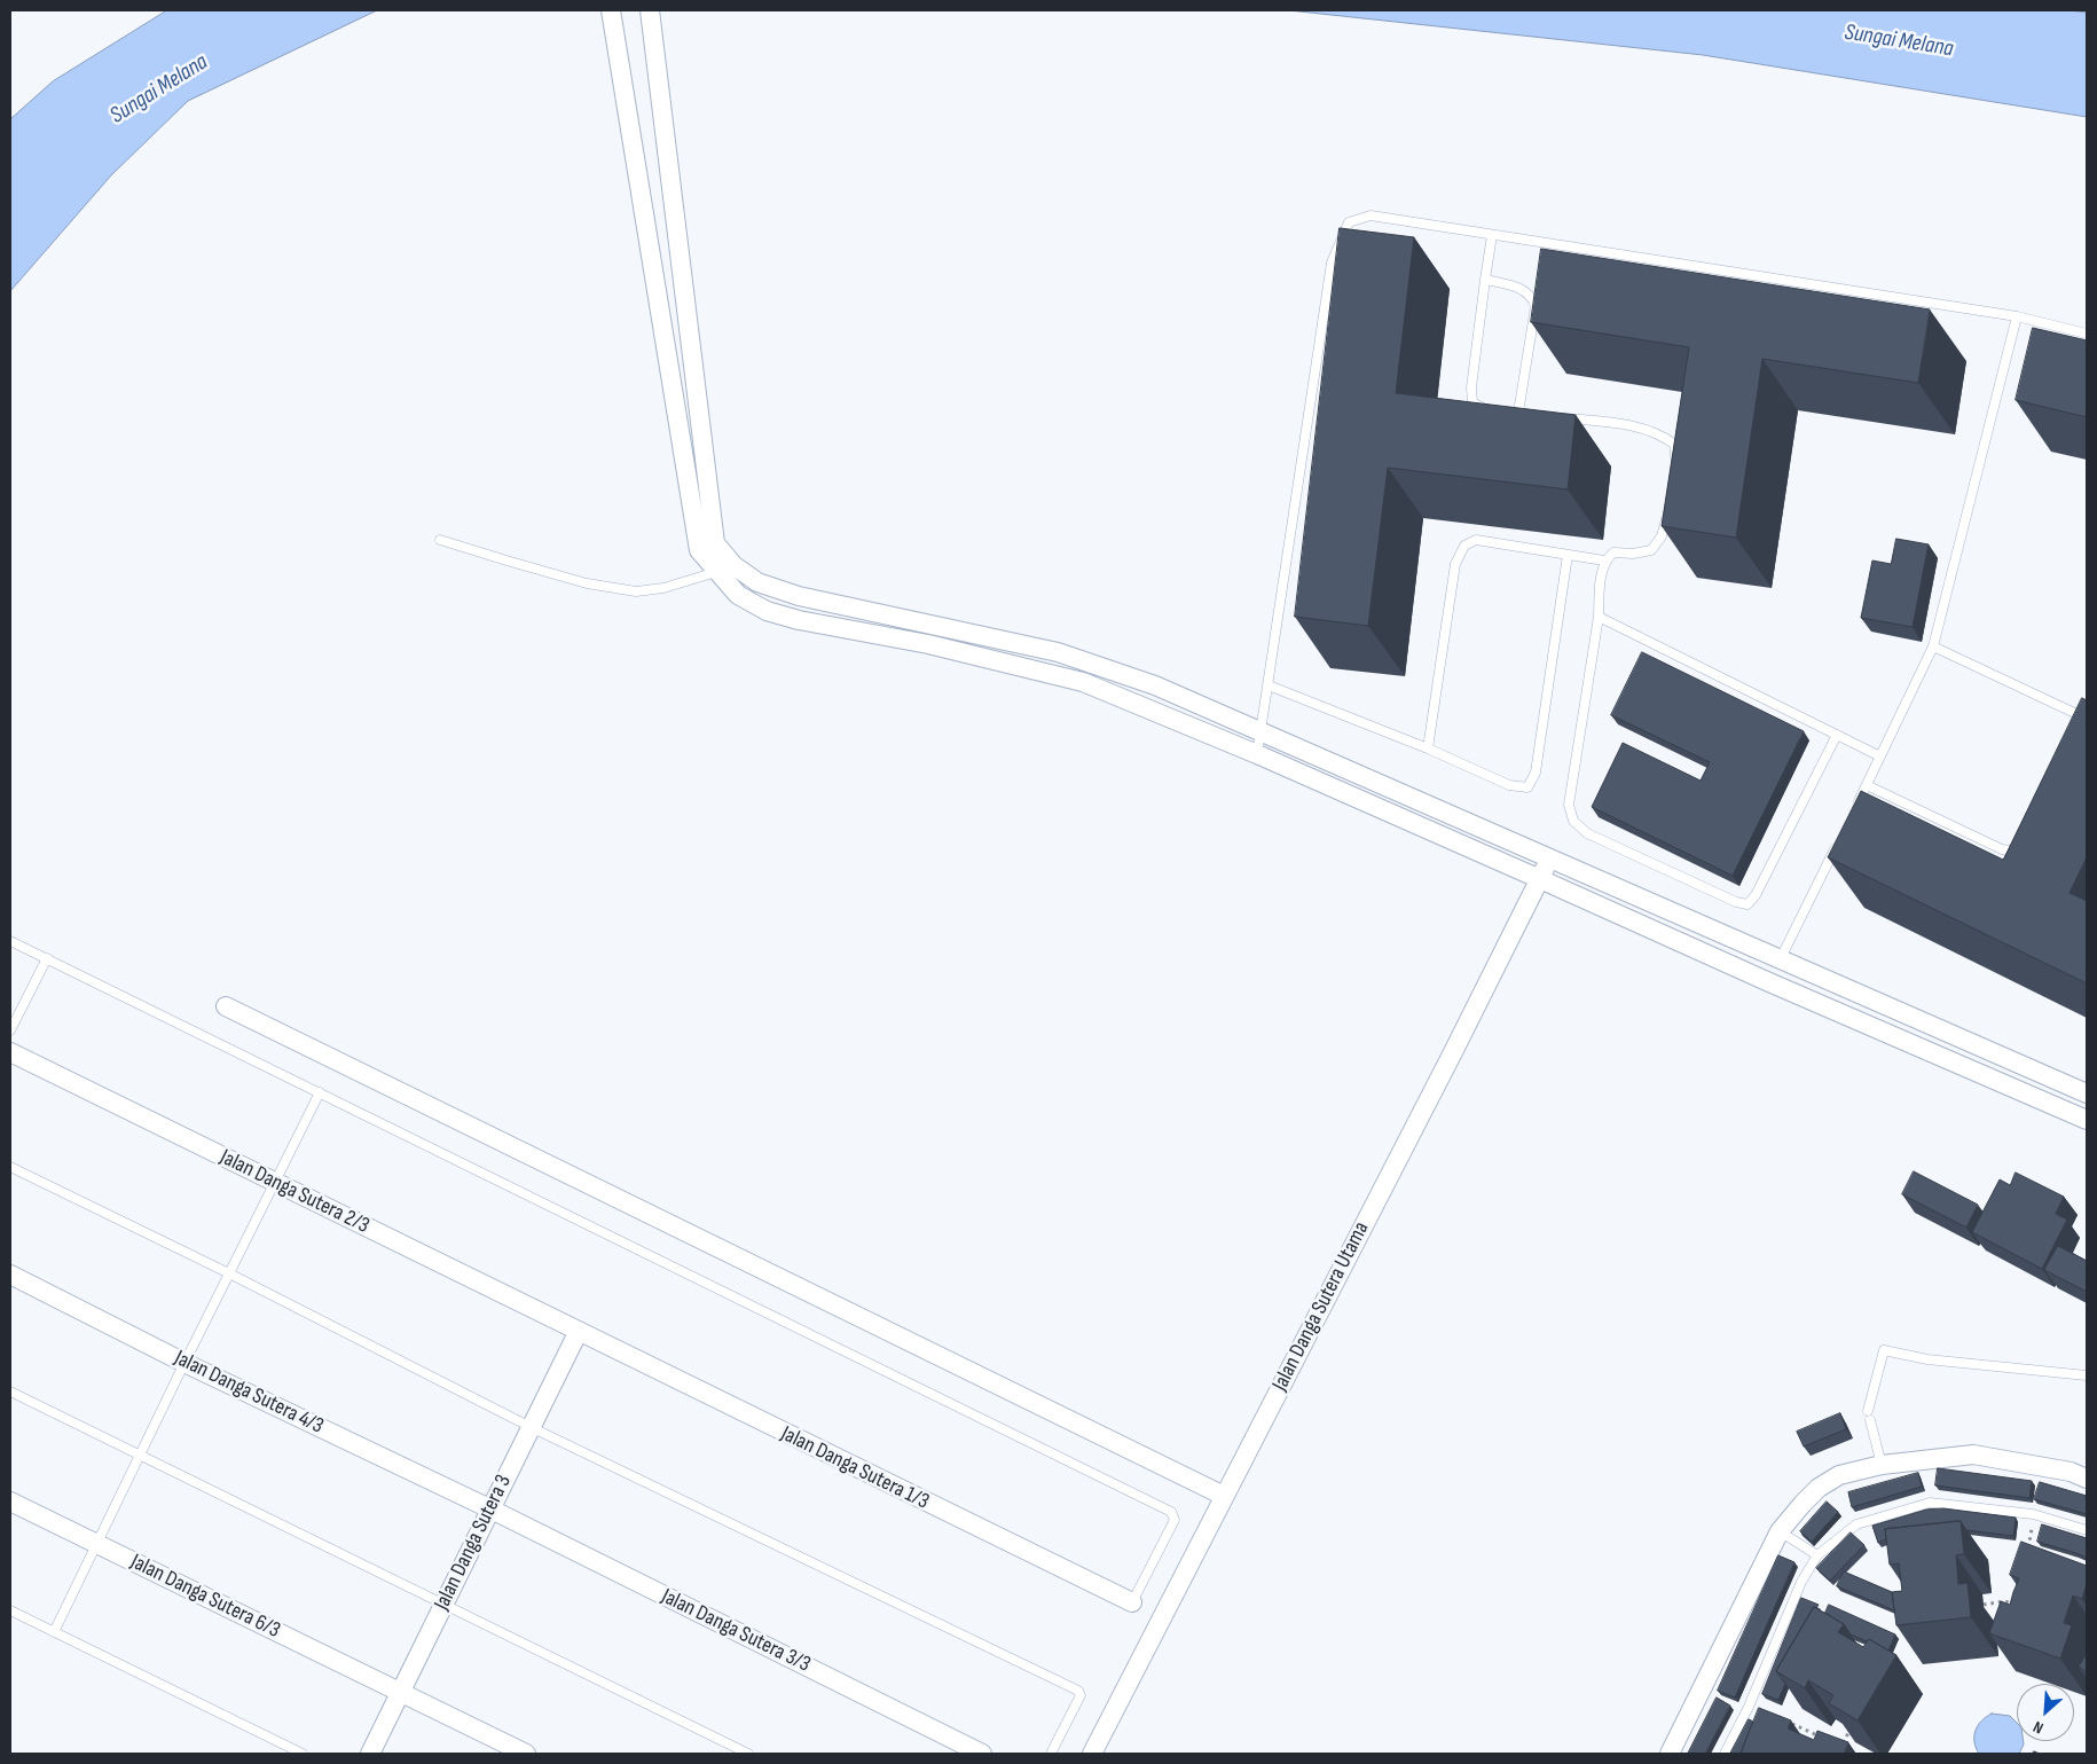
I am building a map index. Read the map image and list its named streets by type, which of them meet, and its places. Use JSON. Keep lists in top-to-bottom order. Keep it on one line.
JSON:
{"streets":{"street":["Jalan Danga Sutera 2/3","Jalan Danga Sutera Utama","Jalan Danga Sutera 4/3","Jalan Danga Sutera 1/3","Jalan Danga Sutera 3","Jalan Danga Sutera 6/3","Jalan Danga Sutera 3/3"]},"crossings":[["Jalan Danga Sutera 2/3","Jalan Danga Sutera 1/3"],["Jalan Danga Sutera 2/3","Jalan Danga Sutera 3"],["Jalan Danga Sutera 4/3","Jalan Danga Sutera 3"],["Jalan Danga Sutera 4/3","Jalan Danga Sutera 3/3"],["Jalan Danga Sutera 1/3","Jalan Danga Sutera 3"],["Jalan Danga Sutera 3","Jalan Danga Sutera 6/3"],["Jalan Danga Sutera 3","Jalan Danga Sutera 3/3"]],"water":["Sungai Melana"],"north":"bottom left"}
